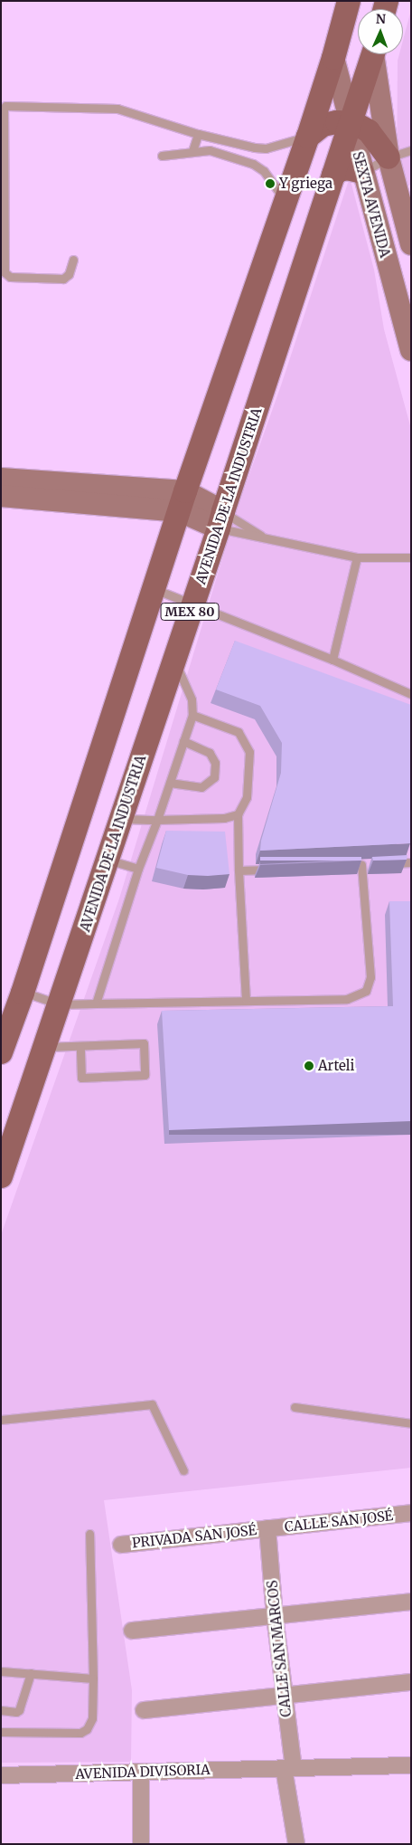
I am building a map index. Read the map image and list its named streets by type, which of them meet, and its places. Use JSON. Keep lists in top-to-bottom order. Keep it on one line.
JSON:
{"streets":{"main road":["SEXTA AVENIDA","AVENIDA DE LA INDUSTRIA","MEX 80"],"street":["CALLE SAN JOSÉ","PRIVADA SAN JOSÉ","CALLE SAN MARCOS","AVENIDA DIVISORIA"]},"crossings":[["SEXTA AVENIDA","AVENIDA DE LA INDUSTRIA"],["SEXTA AVENIDA","MEX 80"],["CALLE SAN JOSÉ","PRIVADA SAN JOSÉ"],["CALLE SAN JOSÉ","CALLE SAN MARCOS"],["PRIVADA SAN JOSÉ","CALLE SAN MARCOS"],["CALLE SAN MARCOS","AVENIDA DIVISORIA"]],"places":["Y griega","Arteli"],"north":"top"}
